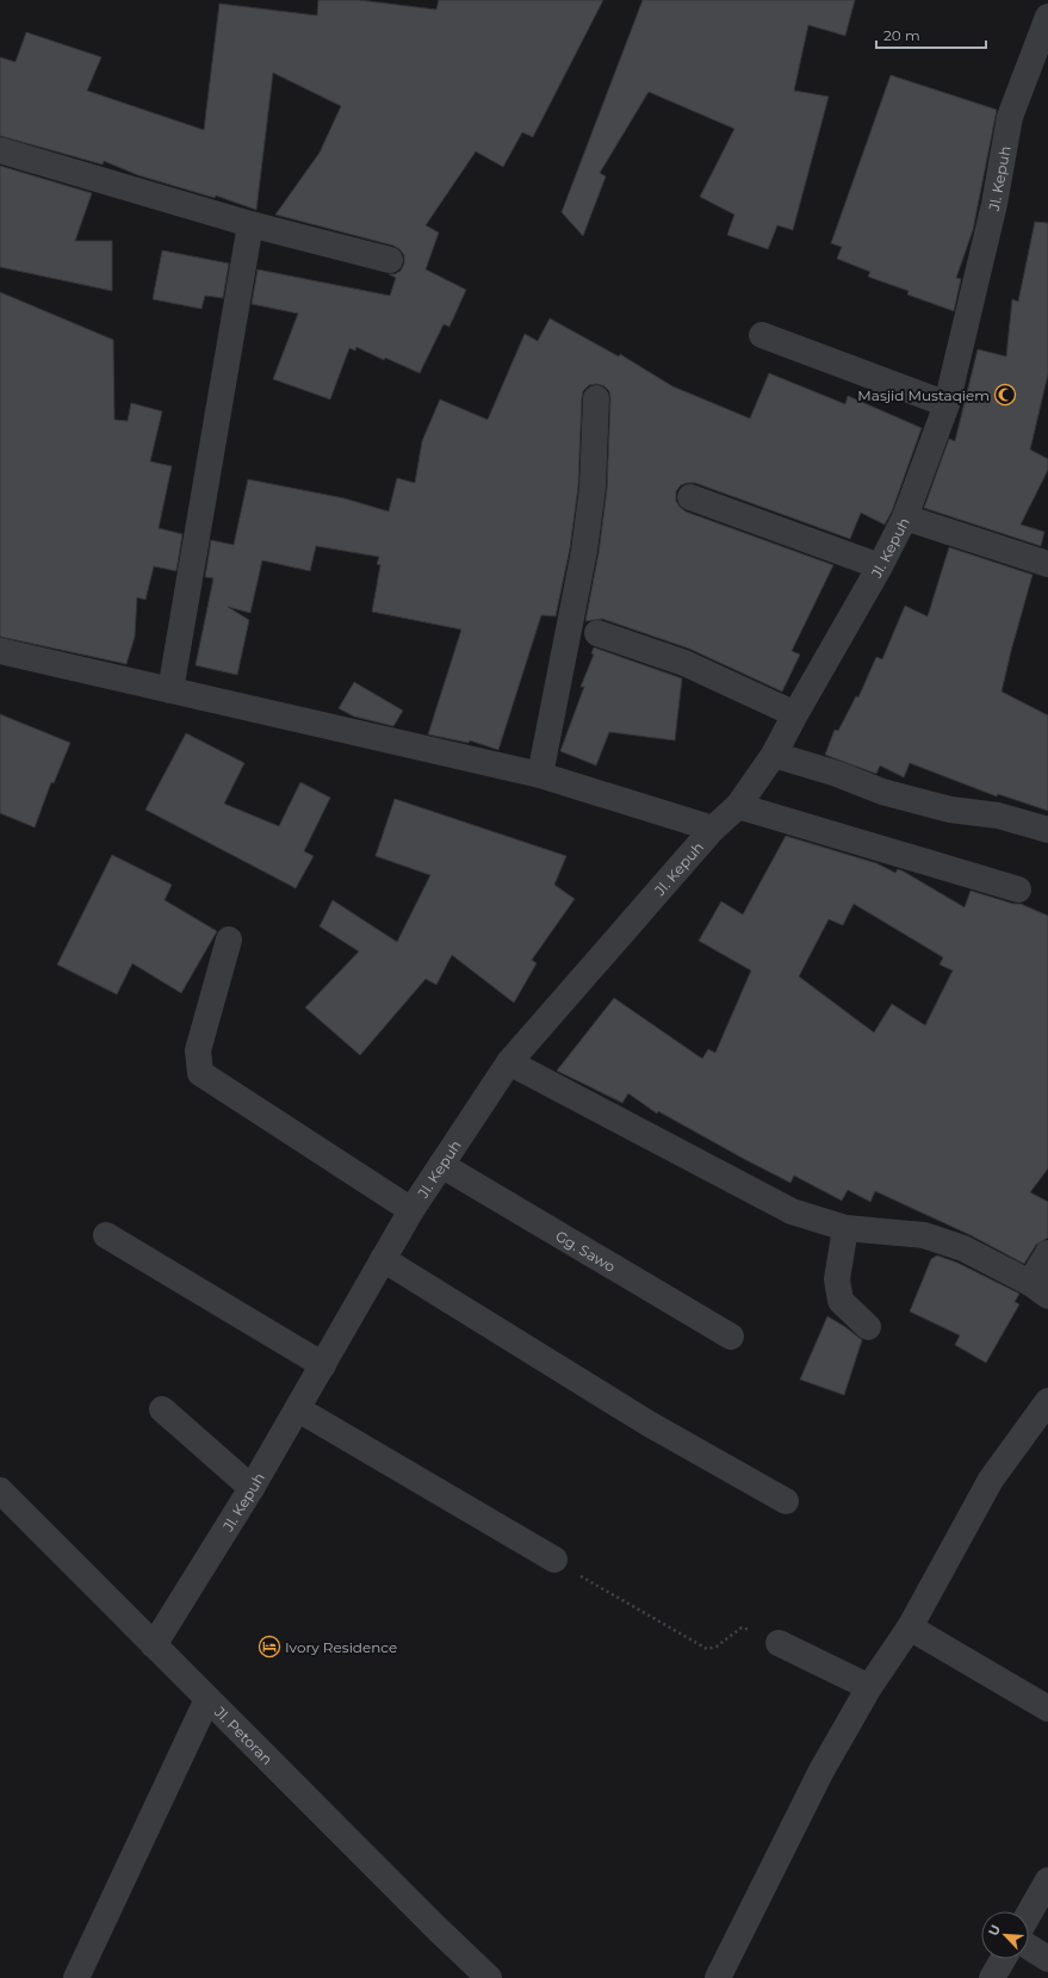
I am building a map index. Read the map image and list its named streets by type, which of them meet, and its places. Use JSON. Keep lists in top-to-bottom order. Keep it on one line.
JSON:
{"streets":{"street":["Jl. Kepuh","Gg. Sawo","Jl. Petoran"]},"crossings":[["Jl. Kepuh","Gg. Sawo"],["Jl. Kepuh","Jl. Petoran"]],"places":{"mosque":["Masjid Mustaqiem"],"hotel":["Ivory Residence"]},"scale_bar":"20 m","north":"top left"}
